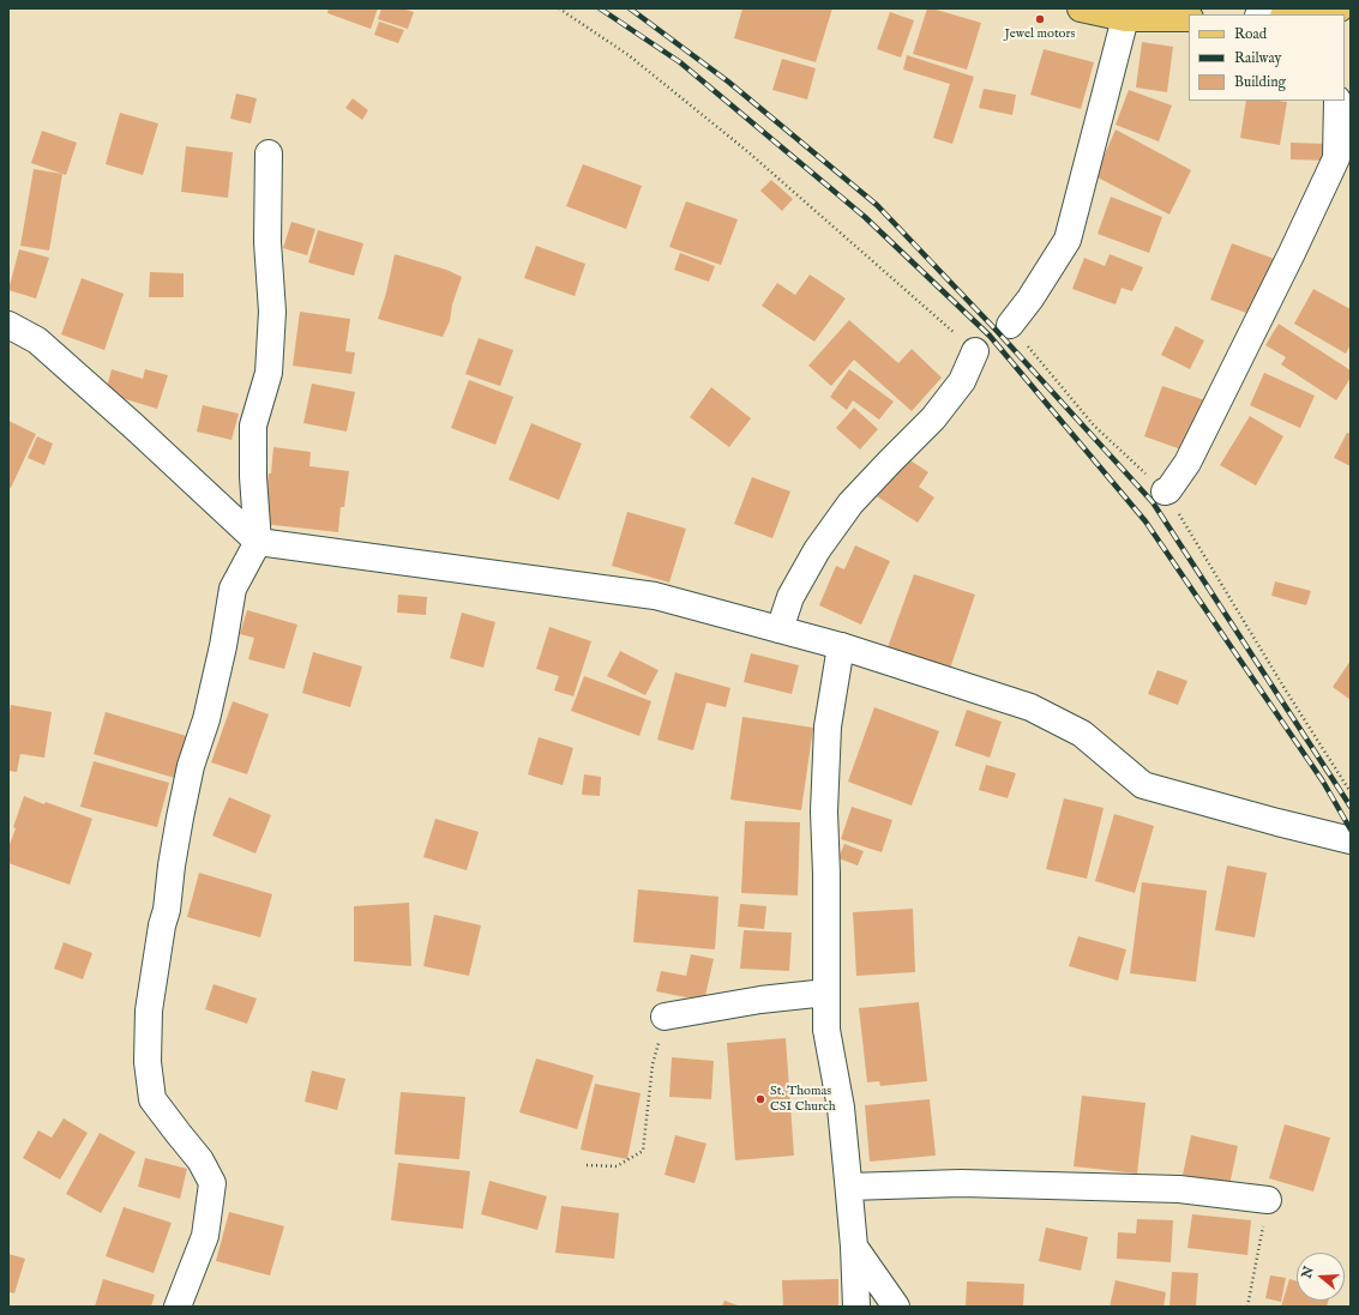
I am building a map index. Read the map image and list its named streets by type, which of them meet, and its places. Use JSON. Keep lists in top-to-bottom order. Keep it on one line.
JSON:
{"places":["Jewel motors","St. Thomas CSI Church"],"legend":["Road","Railway","Building"],"north":"left"}
